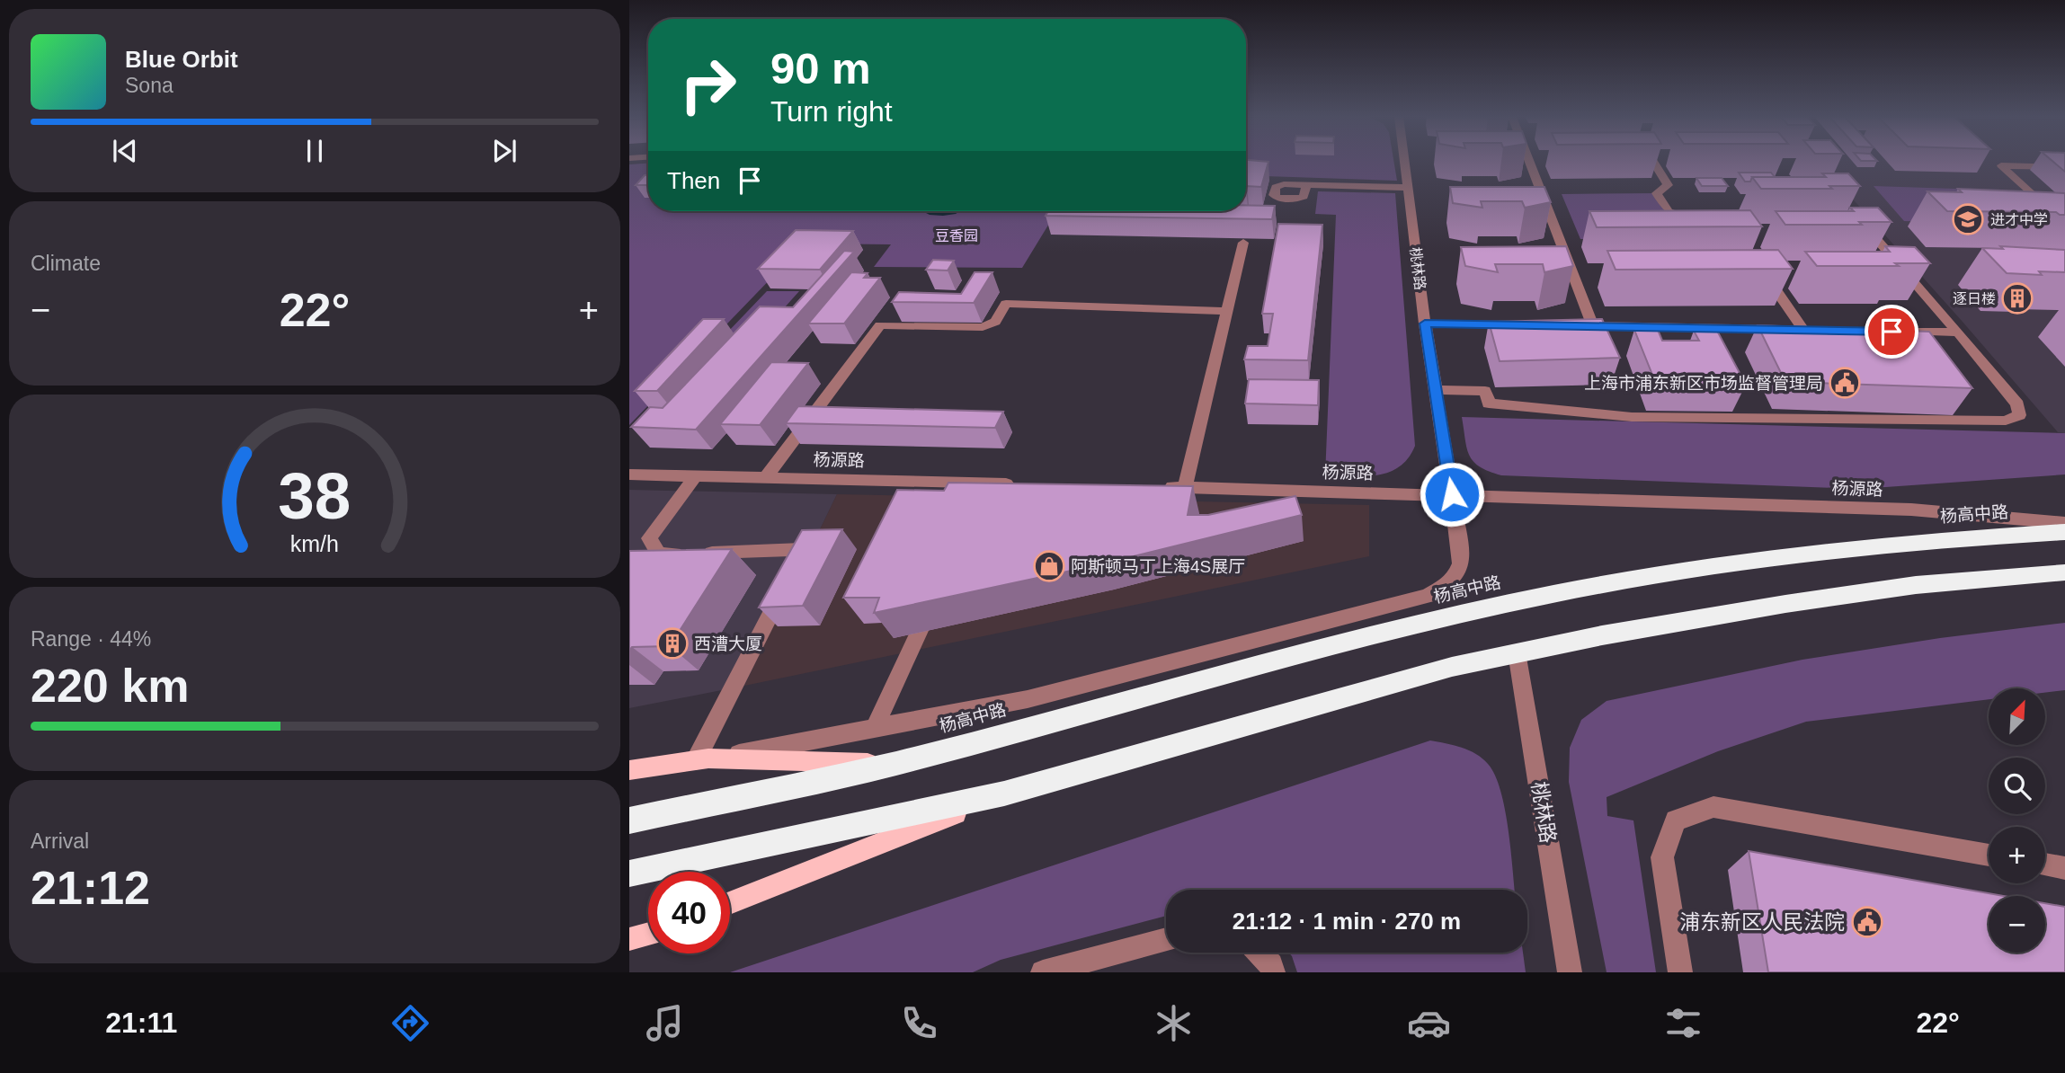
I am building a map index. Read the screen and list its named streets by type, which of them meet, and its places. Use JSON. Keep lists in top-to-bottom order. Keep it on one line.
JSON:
{"streets":{"highway":["杨高中路"],"street":["桃林路","杨源路"]},"crossings":[["桃林路","杨源路"],["桃林路","杨高中路"]],"parks":["豆香园"],"places":{"school or university":["进才中学"],"building":["逐日楼","西漕大厦"],"public building":["上海市浦东新区市场监督管理局","浦东新区人民法院"],"shop":["阿斯顿马丁上海4S展厅"]},"north":"top right","page":{"turn":["90 m","Turn right"],"song":["Blue Orbit","Sona"],"then":"Then","tile":["Climate",["Range · 44%","220 km"],["Arrival","21:12"]],"heat":["−","22°","+"],"map_buttons":["+","−"],"limit":"40","trip":"21:12 · 1 min · 270 m","tabs":["21:11","22°"],"gauge":["38","km/h"]}}
